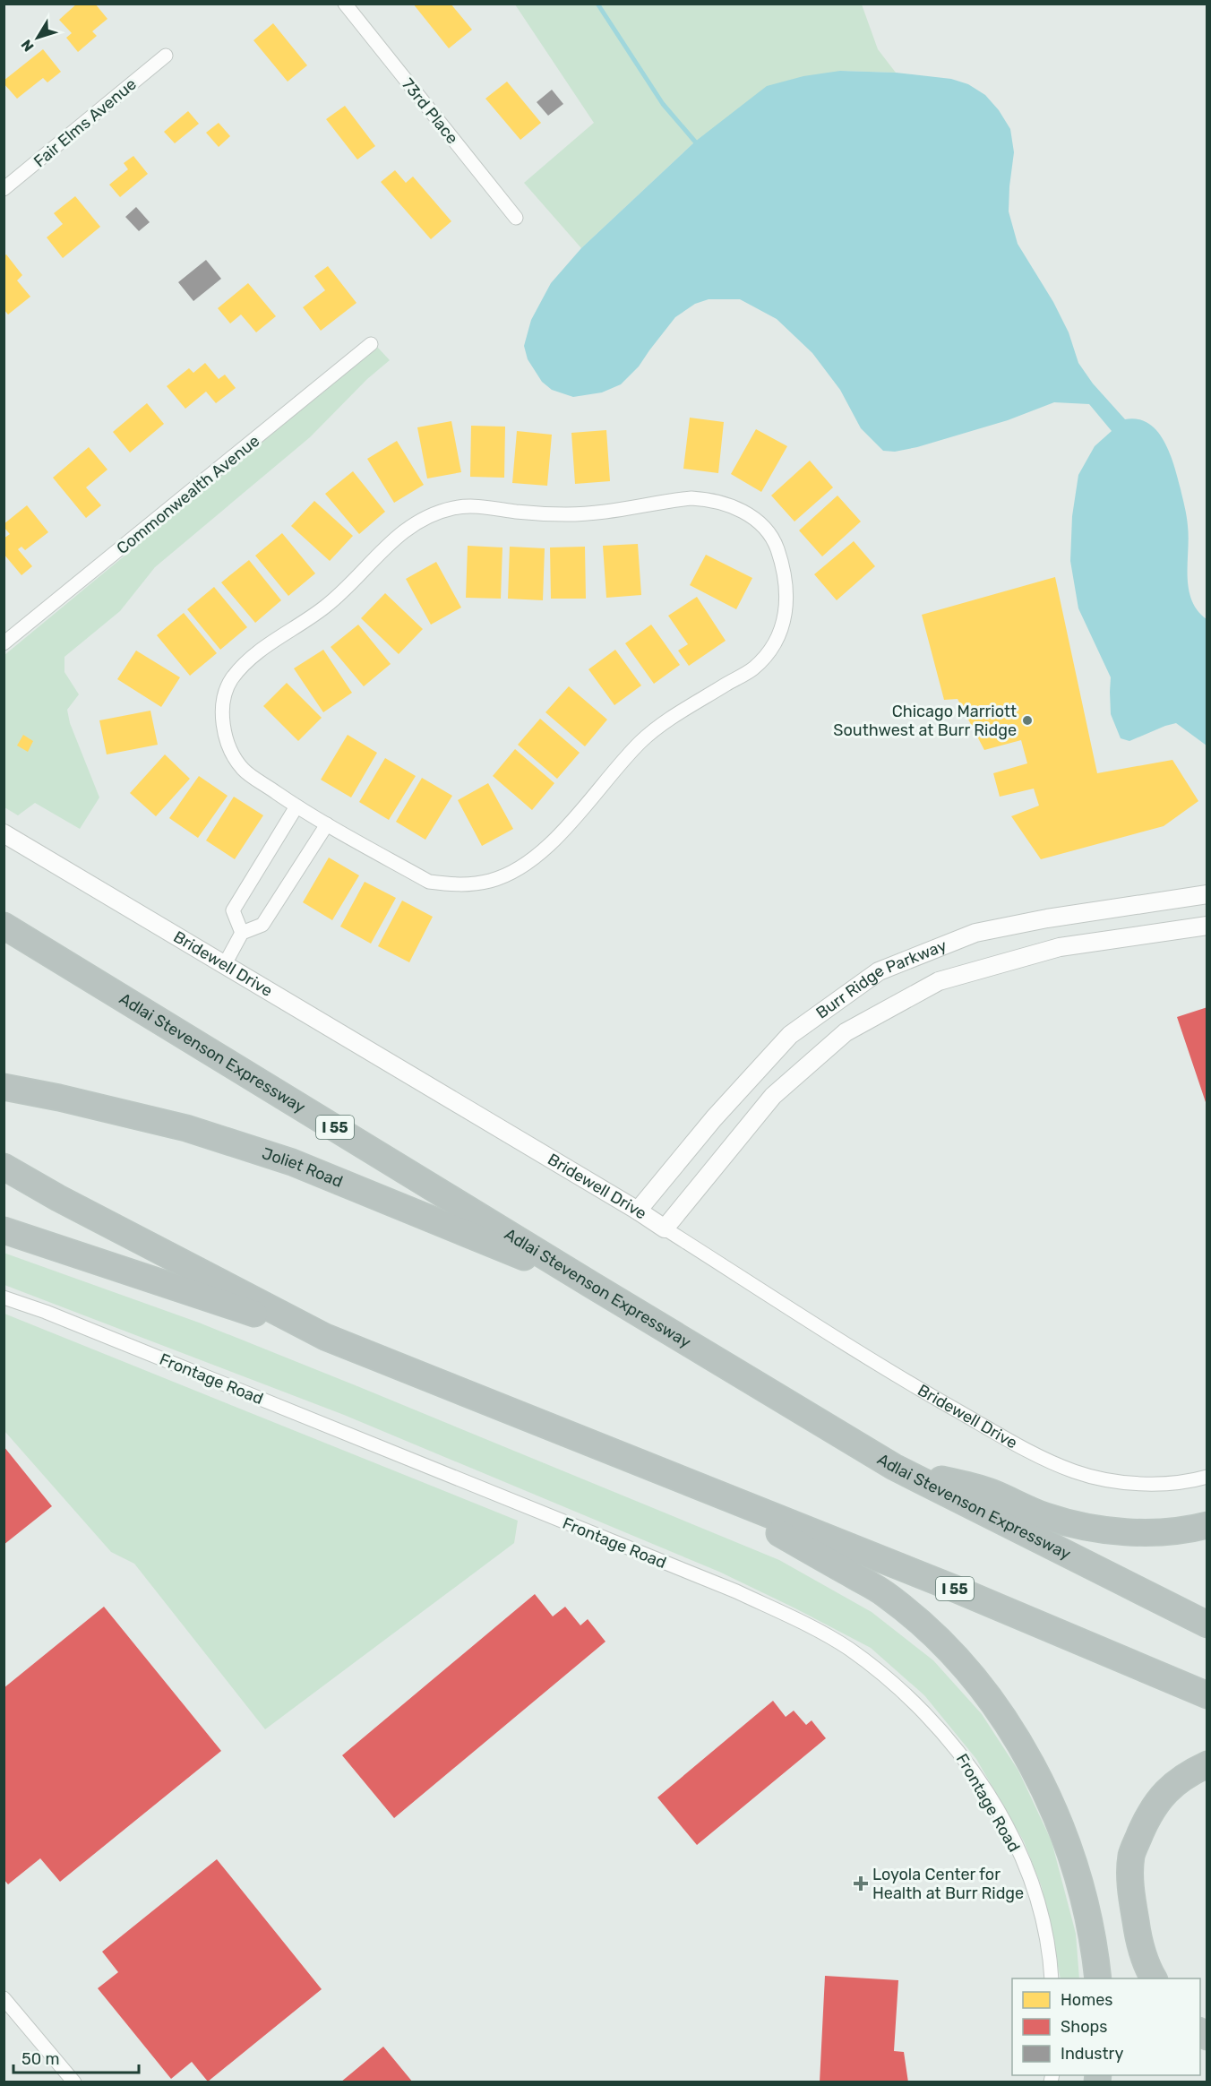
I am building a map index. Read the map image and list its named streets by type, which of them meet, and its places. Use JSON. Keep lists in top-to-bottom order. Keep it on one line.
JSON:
{"streets":{"highway":["Adlai Stevenson Expressway","I 55","Joliet Road"],"street":["73rd Place","Fair Elms Avenue","Commonwealth Avenue","Bridewell Drive","Burr Ridge Parkway","Frontage Road"]},"crossings":[["Bridewell Drive","Burr Ridge Parkway"],["Adlai Stevenson Expressway","Joliet Road"]],"places":{"other":["Chicago Marriott Southwest at Burr Ridge"],"health":["Loyola Center for Health at Burr Ridge"]},"legend":["Homes","Shops","Industry"],"scale_bar":"50 m","north":"bottom left"}
